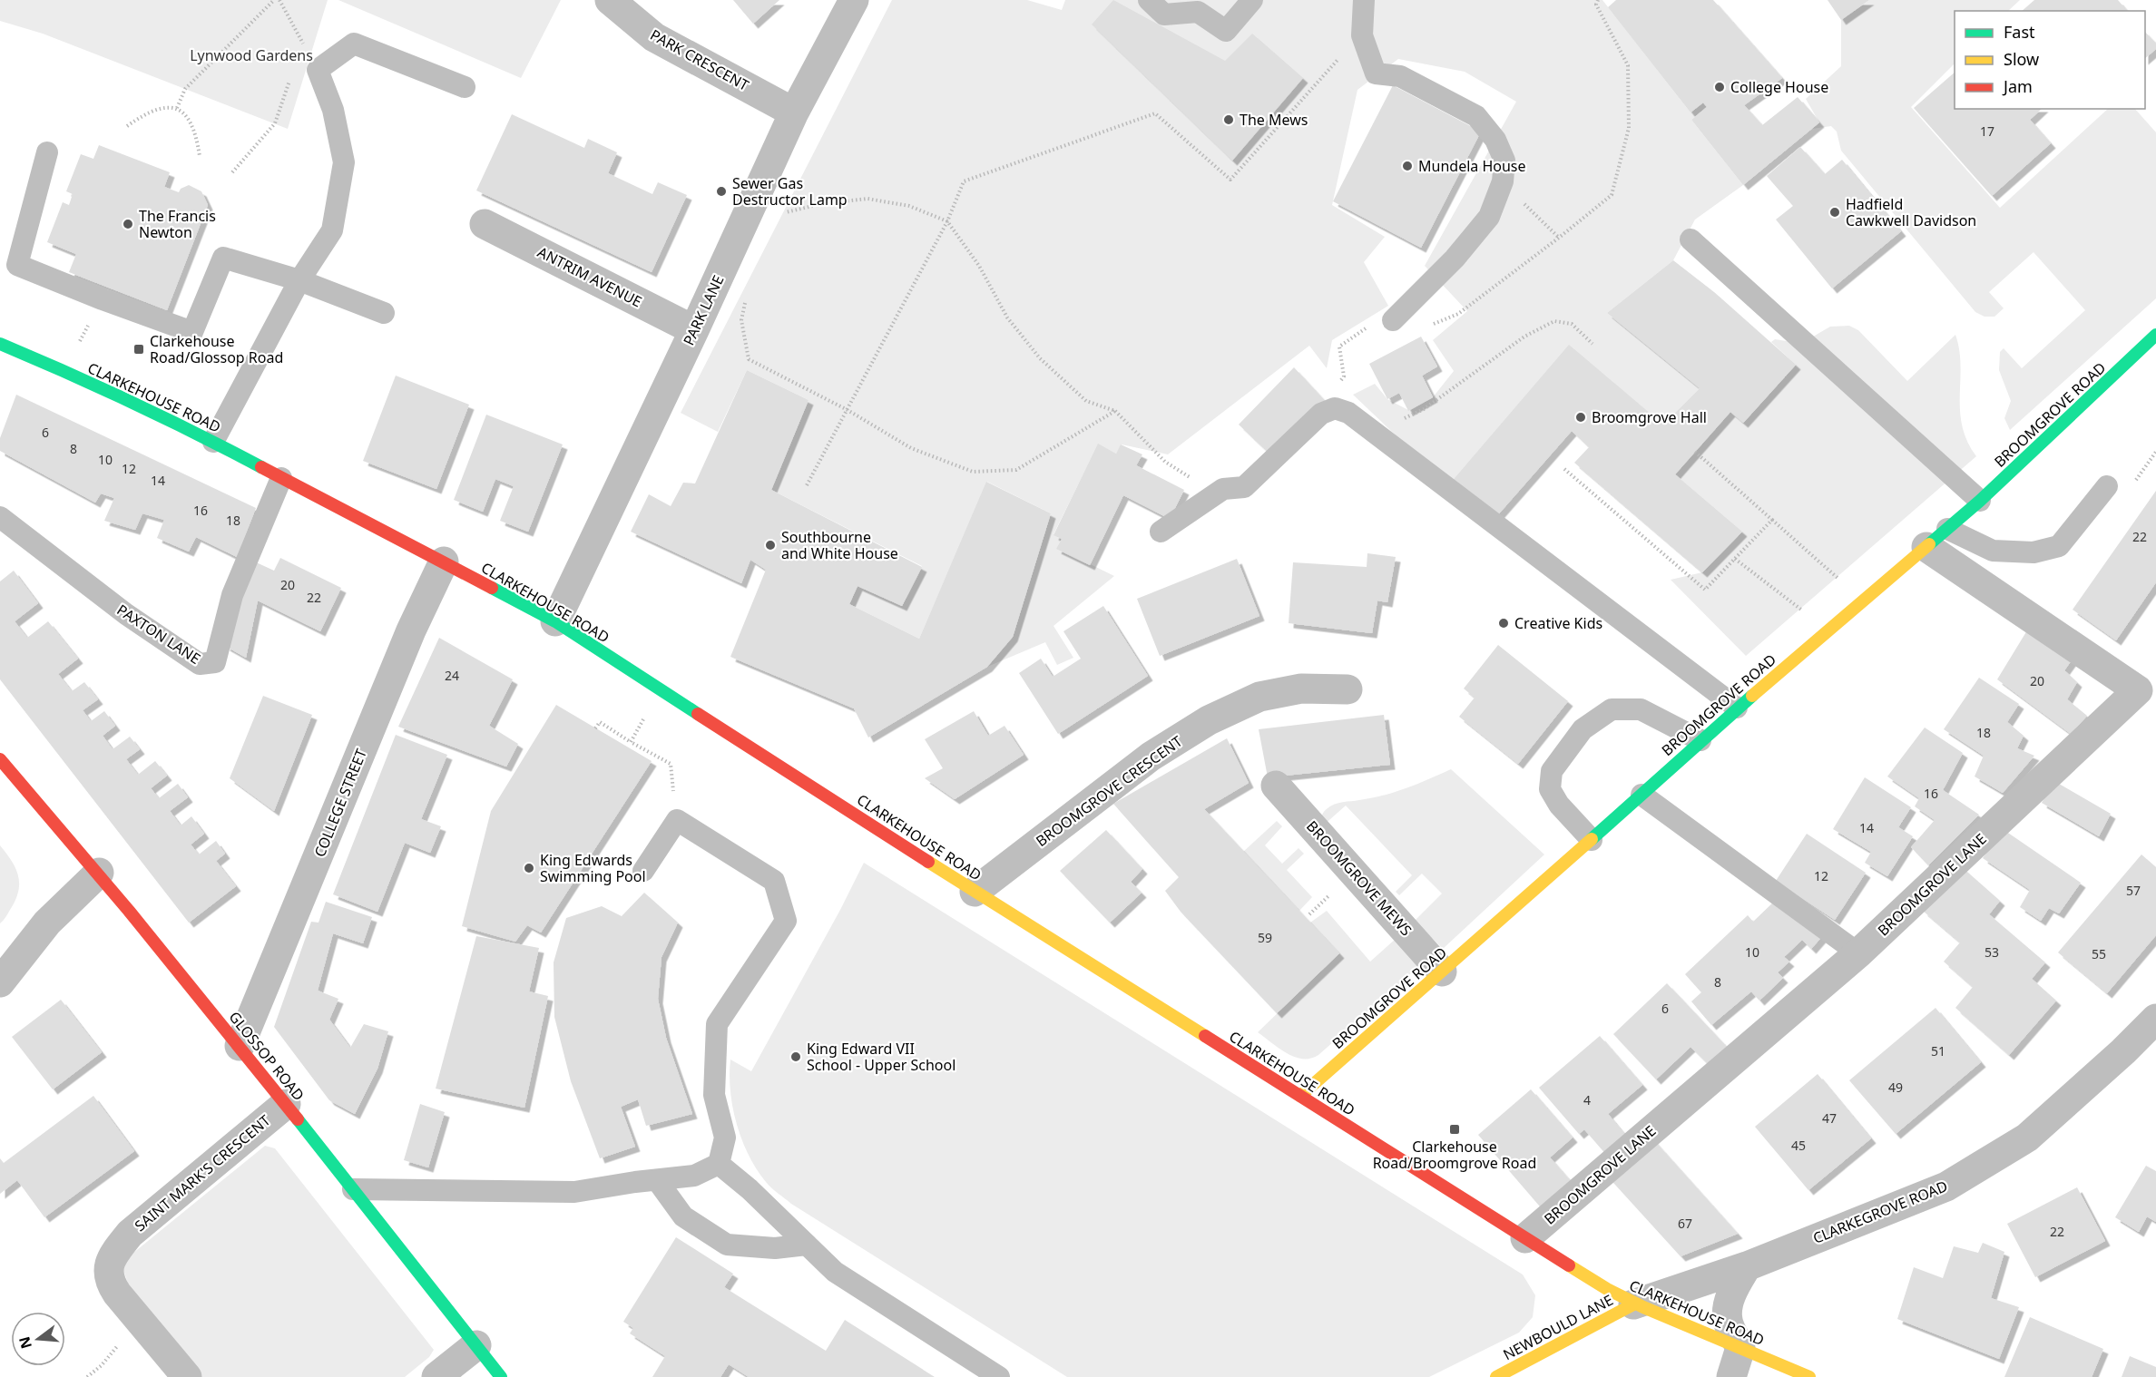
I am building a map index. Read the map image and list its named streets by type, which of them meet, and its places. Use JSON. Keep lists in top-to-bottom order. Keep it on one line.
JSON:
{"streets":{"main road":["CLARKEHOUSE ROAD","BROOMGROVE ROAD","GLOSSOP ROAD","NEWBOULD LANE"],"street":["PARK CRESCENT","ANTRIM AVENUE","PARK LANE","BROOMGROVE CRESCENT","COLLEGE STREET","BROOMGROVE MEWS","BROOMGROVE LANE","SAINT MARK'S CRESCENT","CLARKEGROVE ROAD"],"lane":["PAXTON LANE"]},"crossings":[["PARK CRESCENT","PARK LANE"],["ANTRIM AVENUE","PARK LANE"],["PARK LANE","CLARKEHOUSE ROAD"],["CLARKEHOUSE ROAD","BROOMGROVE ROAD"],["CLARKEHOUSE ROAD","PAXTON LANE"],["CLARKEHOUSE ROAD","BROOMGROVE CRESCENT"],["CLARKEHOUSE ROAD","COLLEGE STREET"],["CLARKEHOUSE ROAD","BROOMGROVE LANE"],["CLARKEHOUSE ROAD","CLARKEGROVE ROAD"],["CLARKEHOUSE ROAD","NEWBOULD LANE"],["BROOMGROVE ROAD","BROOMGROVE MEWS"],["BROOMGROVE ROAD","BROOMGROVE LANE"],["COLLEGE STREET","GLOSSOP ROAD"],["GLOSSOP ROAD","SAINT MARK'S CRESCENT"],["CLARKEGROVE ROAD","NEWBOULD LANE"]],"parks":["Lynwood Gardens"],"places":{"other":["College House","The Mews","Mundela House","Sewer Gas Destructor Lamp","Hadfield Cawkwell Davidson","The Francis Newton","Broomgrove Hall","Southbourne and White House","Creative Kids","King Edwards Swimming Pool","King Edward VII School - Upper School"],"transit":["Clarkehouse Road/Glossop Road","Clarkehouse Road/Broomgrove Road"]},"house_numbers":["17","6","8","10","12","14","16","18","22","20","22","24","20","18","16","14","12","57","59","10","53","55","8","6","51","49","4","47","45","67","22"],"legend":["Fast","Slow","Jam"],"north":"left"}
